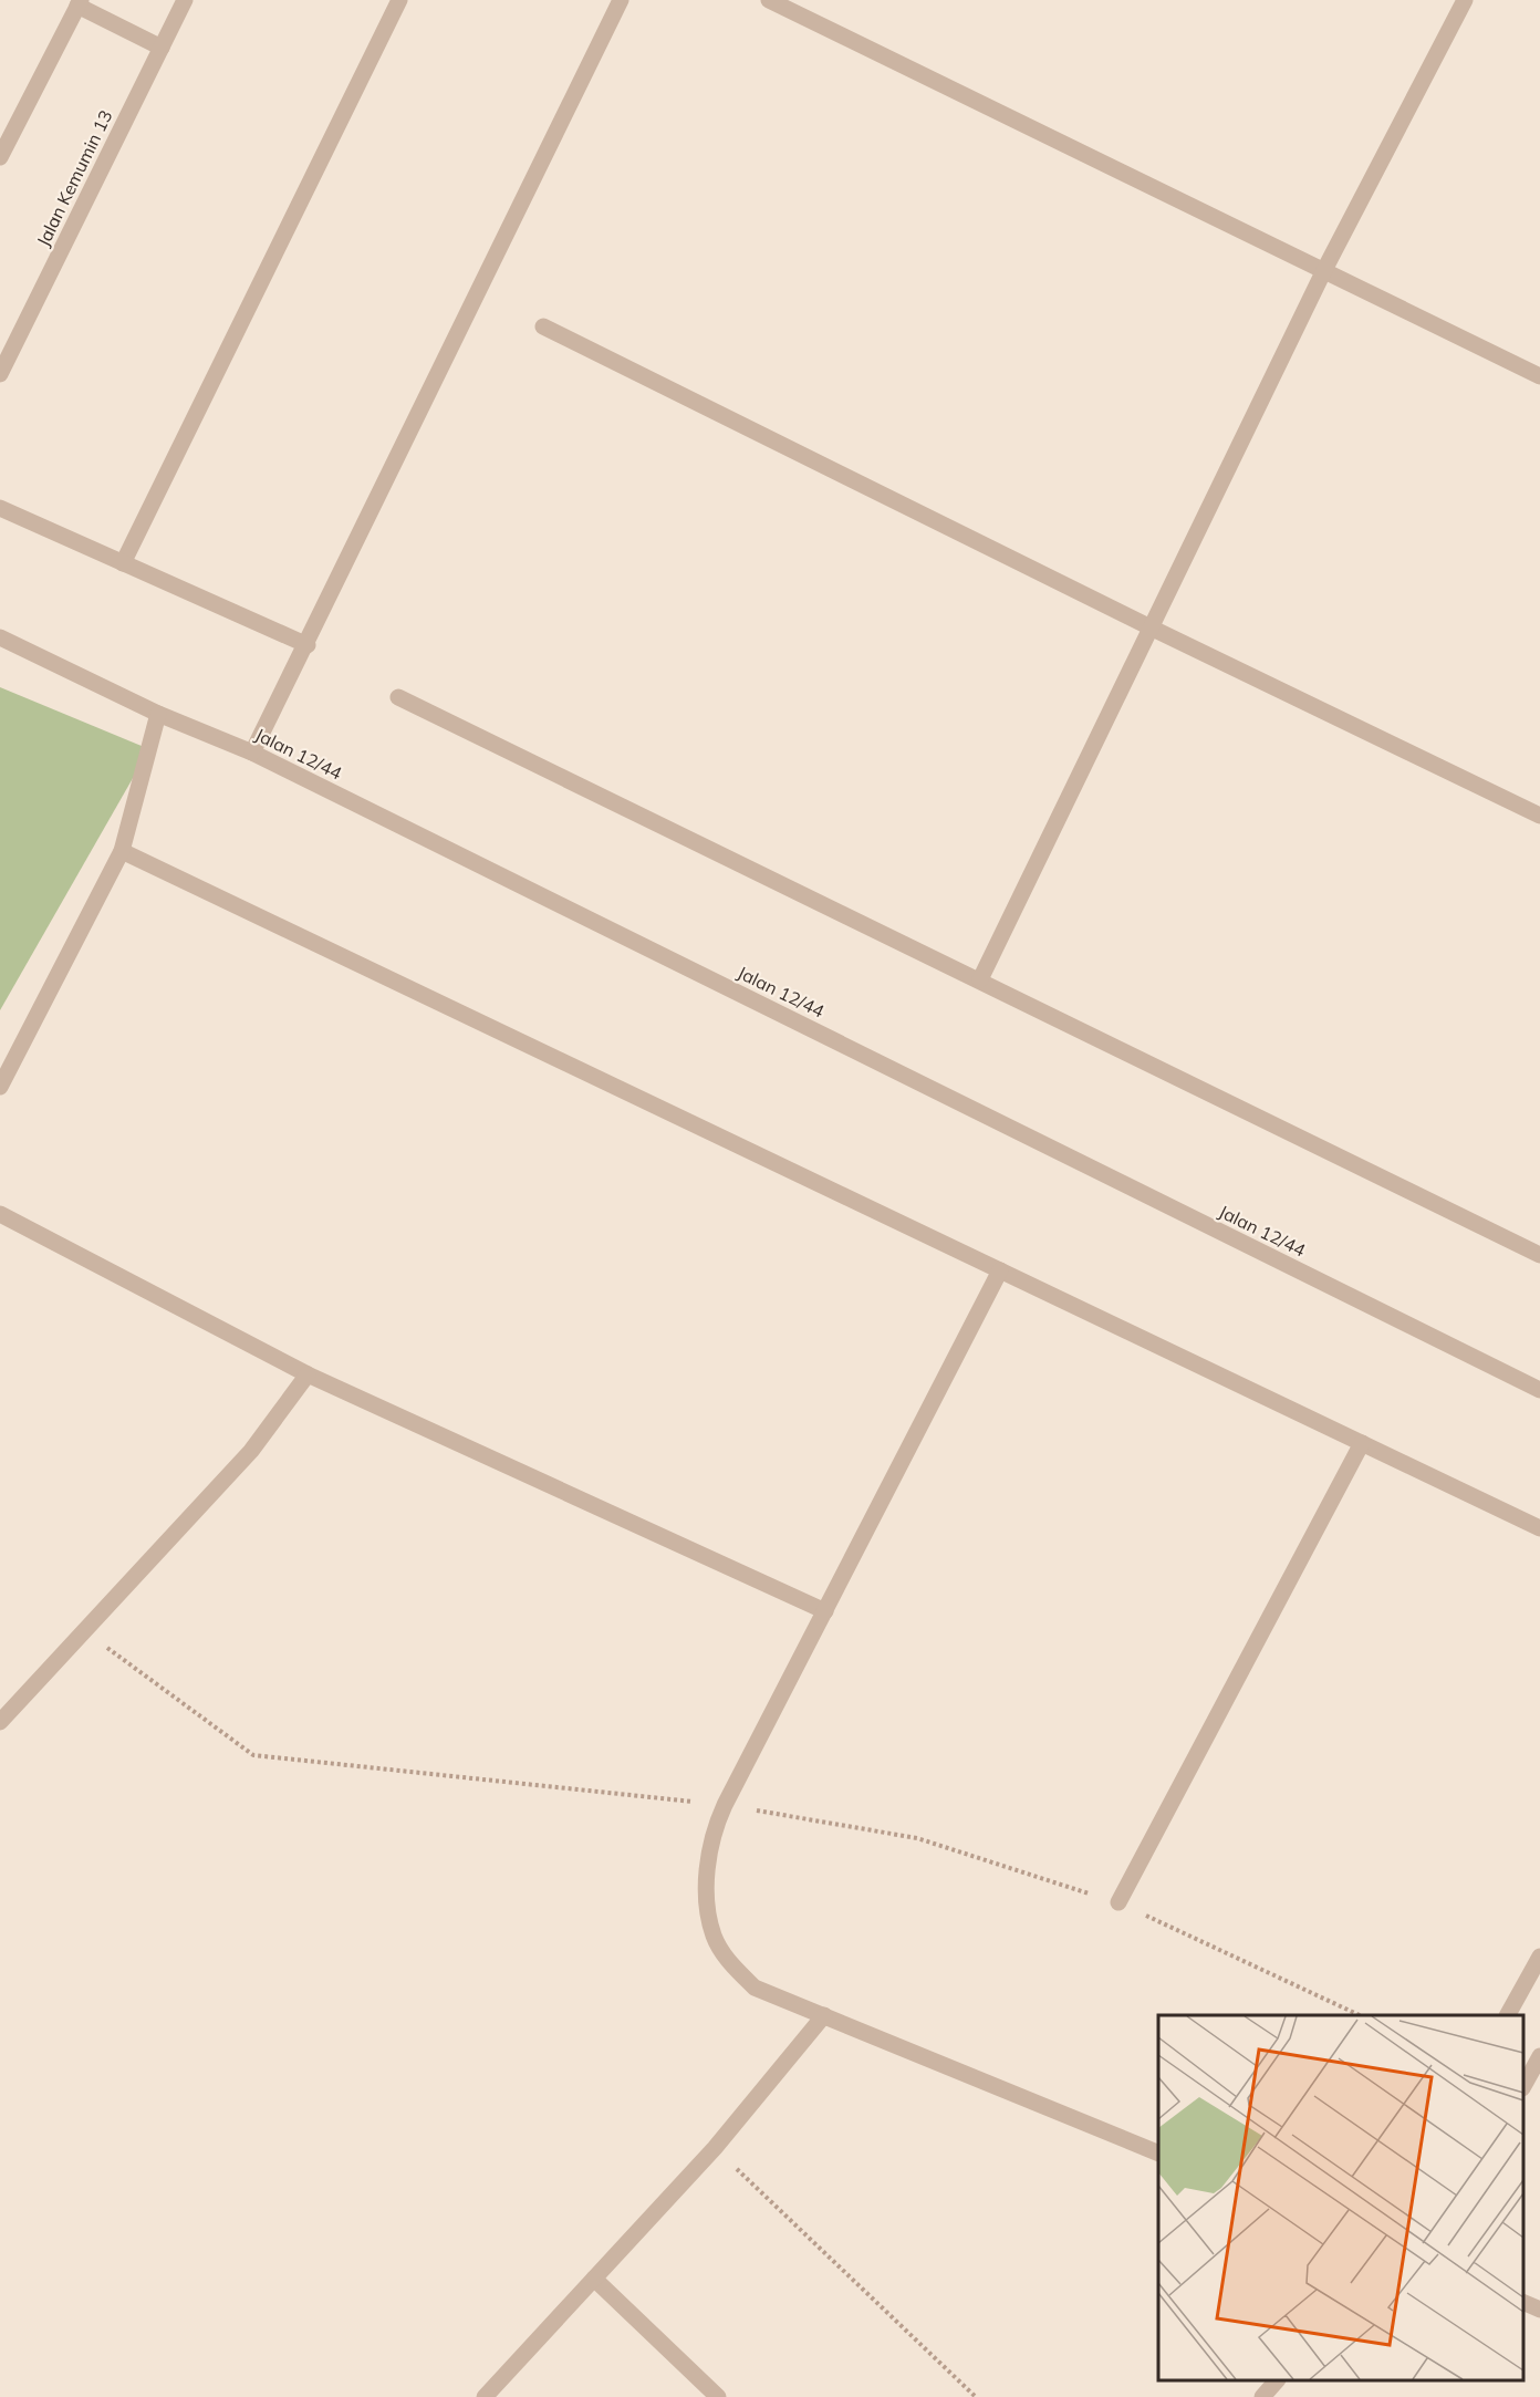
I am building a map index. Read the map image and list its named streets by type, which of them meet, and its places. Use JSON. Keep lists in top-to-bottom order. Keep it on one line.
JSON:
{"streets":{"street":["Jalan Kemumin 13","Jalan 12/44"]}}
